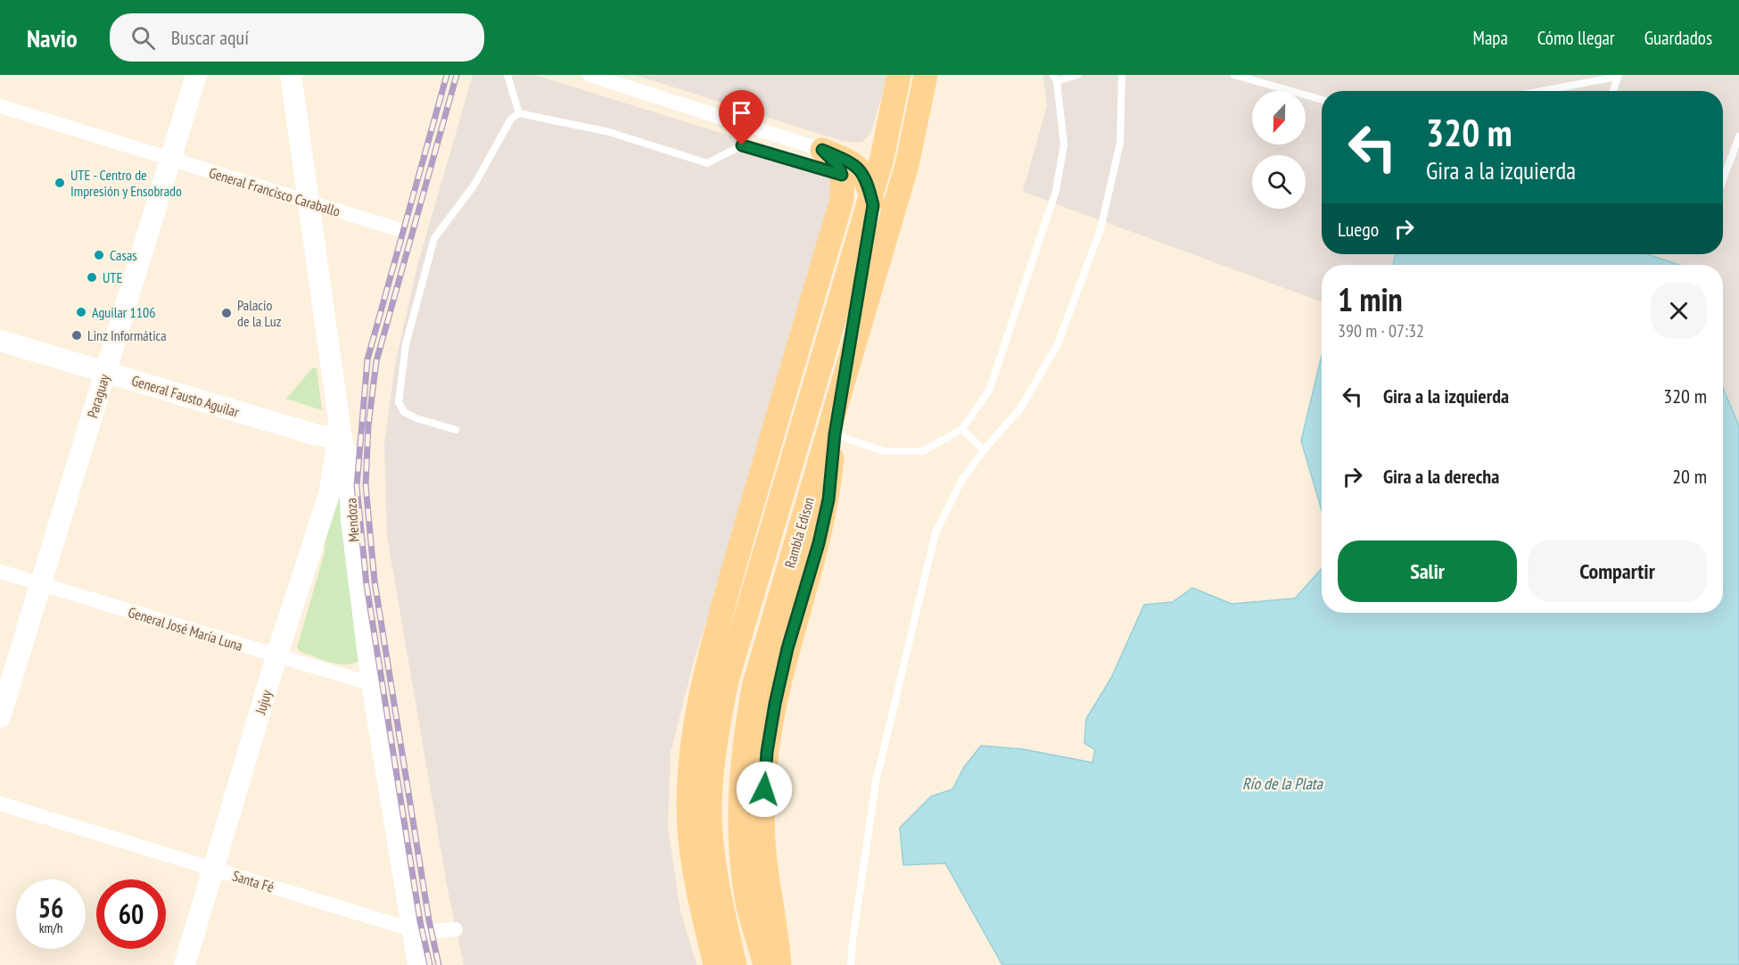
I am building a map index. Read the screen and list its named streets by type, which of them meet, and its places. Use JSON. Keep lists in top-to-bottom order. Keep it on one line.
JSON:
{"streets":{"main road":["Rambla Edison"],"street":["General Francisco Caraballo","Paraguay","General Fausto Aguilar","Mendoza","General José María Luna","Jujuy","Santa Fé"]},"crossings":[["General Francisco Caraballo","Paraguay"],["General Francisco Caraballo","Mendoza"],["Paraguay","General Fausto Aguilar"],["Paraguay","General José María Luna"],["General Fausto Aguilar","Mendoza"],["General Fausto Aguilar","Jujuy"],["Mendoza","General José María Luna"],["Mendoza","Jujuy"],["Mendoza","Santa Fé"],["General José María Luna","Jujuy"],["Jujuy","Santa Fé"]],"water":["Río de la Plata"],"places":["UTE - Centro de Impresión y Ensobrado","Casas","UTE","Aguilar 1106","Palacio de la Luz","Linz Informática"],"north":"bottom","page":{"header":"Navio","search":"Buscar aquí","nav":["Mapa","Cómo llegar","Guardados"],"turn":["320 m","Gira a la izquierda"],"then":"Luego","heading":["1 min","390 m · 07:32"],"list":[{"name":"Gira a la izquierda","value":"320 m"},{"name":"Gira a la derecha","value":"20 m"}],"buttons":["Salir","Compartir"],"speed":"56 km/h","limit":"60"}}
